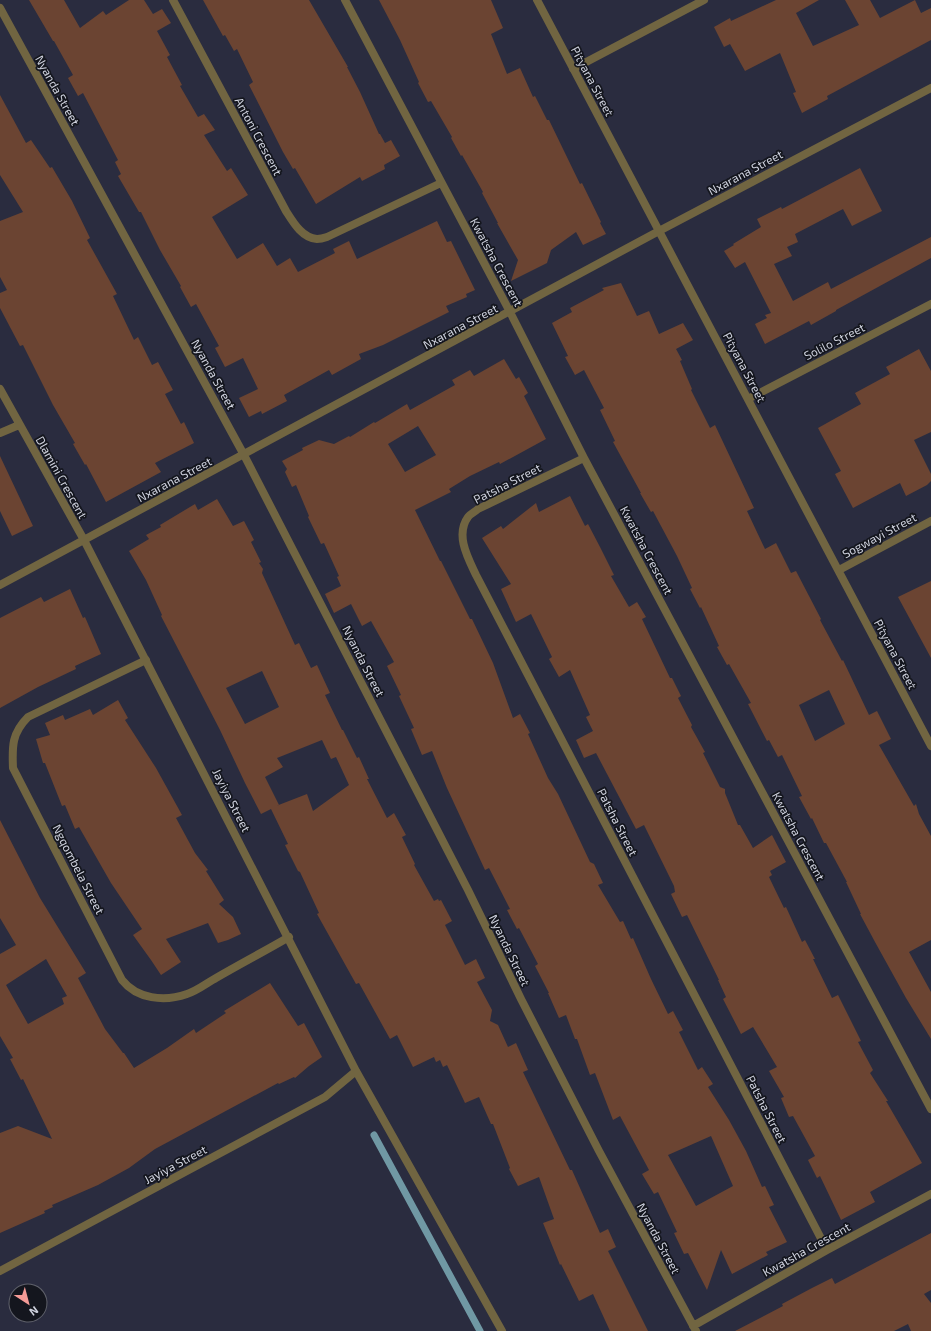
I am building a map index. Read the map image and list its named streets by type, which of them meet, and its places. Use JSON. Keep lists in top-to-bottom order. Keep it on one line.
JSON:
{"streets":{"street":["Pityana Street","Nyanda Street","Antoni Crescent","Nxarana Street","Kwatsha Crescent","Solilo Street","Dlamini Crescent","Patsha Street","Sogwayi Street","Jayiya Street","Ngqombela Street"]},"crossings":[["Pityana Street","Nxarana Street"],["Pityana Street","Solilo Street"],["Pityana Street","Sogwayi Street"],["Nyanda Street","Nxarana Street"],["Nyanda Street","Kwatsha Crescent"],["Antoni Crescent","Kwatsha Crescent"],["Nxarana Street","Kwatsha Crescent"],["Nxarana Street","Dlamini Crescent"],["Nxarana Street","Jayiya Street"],["Kwatsha Crescent","Patsha Street"],["Dlamini Crescent","Jayiya Street"],["Jayiya Street","Ngqombela Street"]],"north":"bottom right"}
